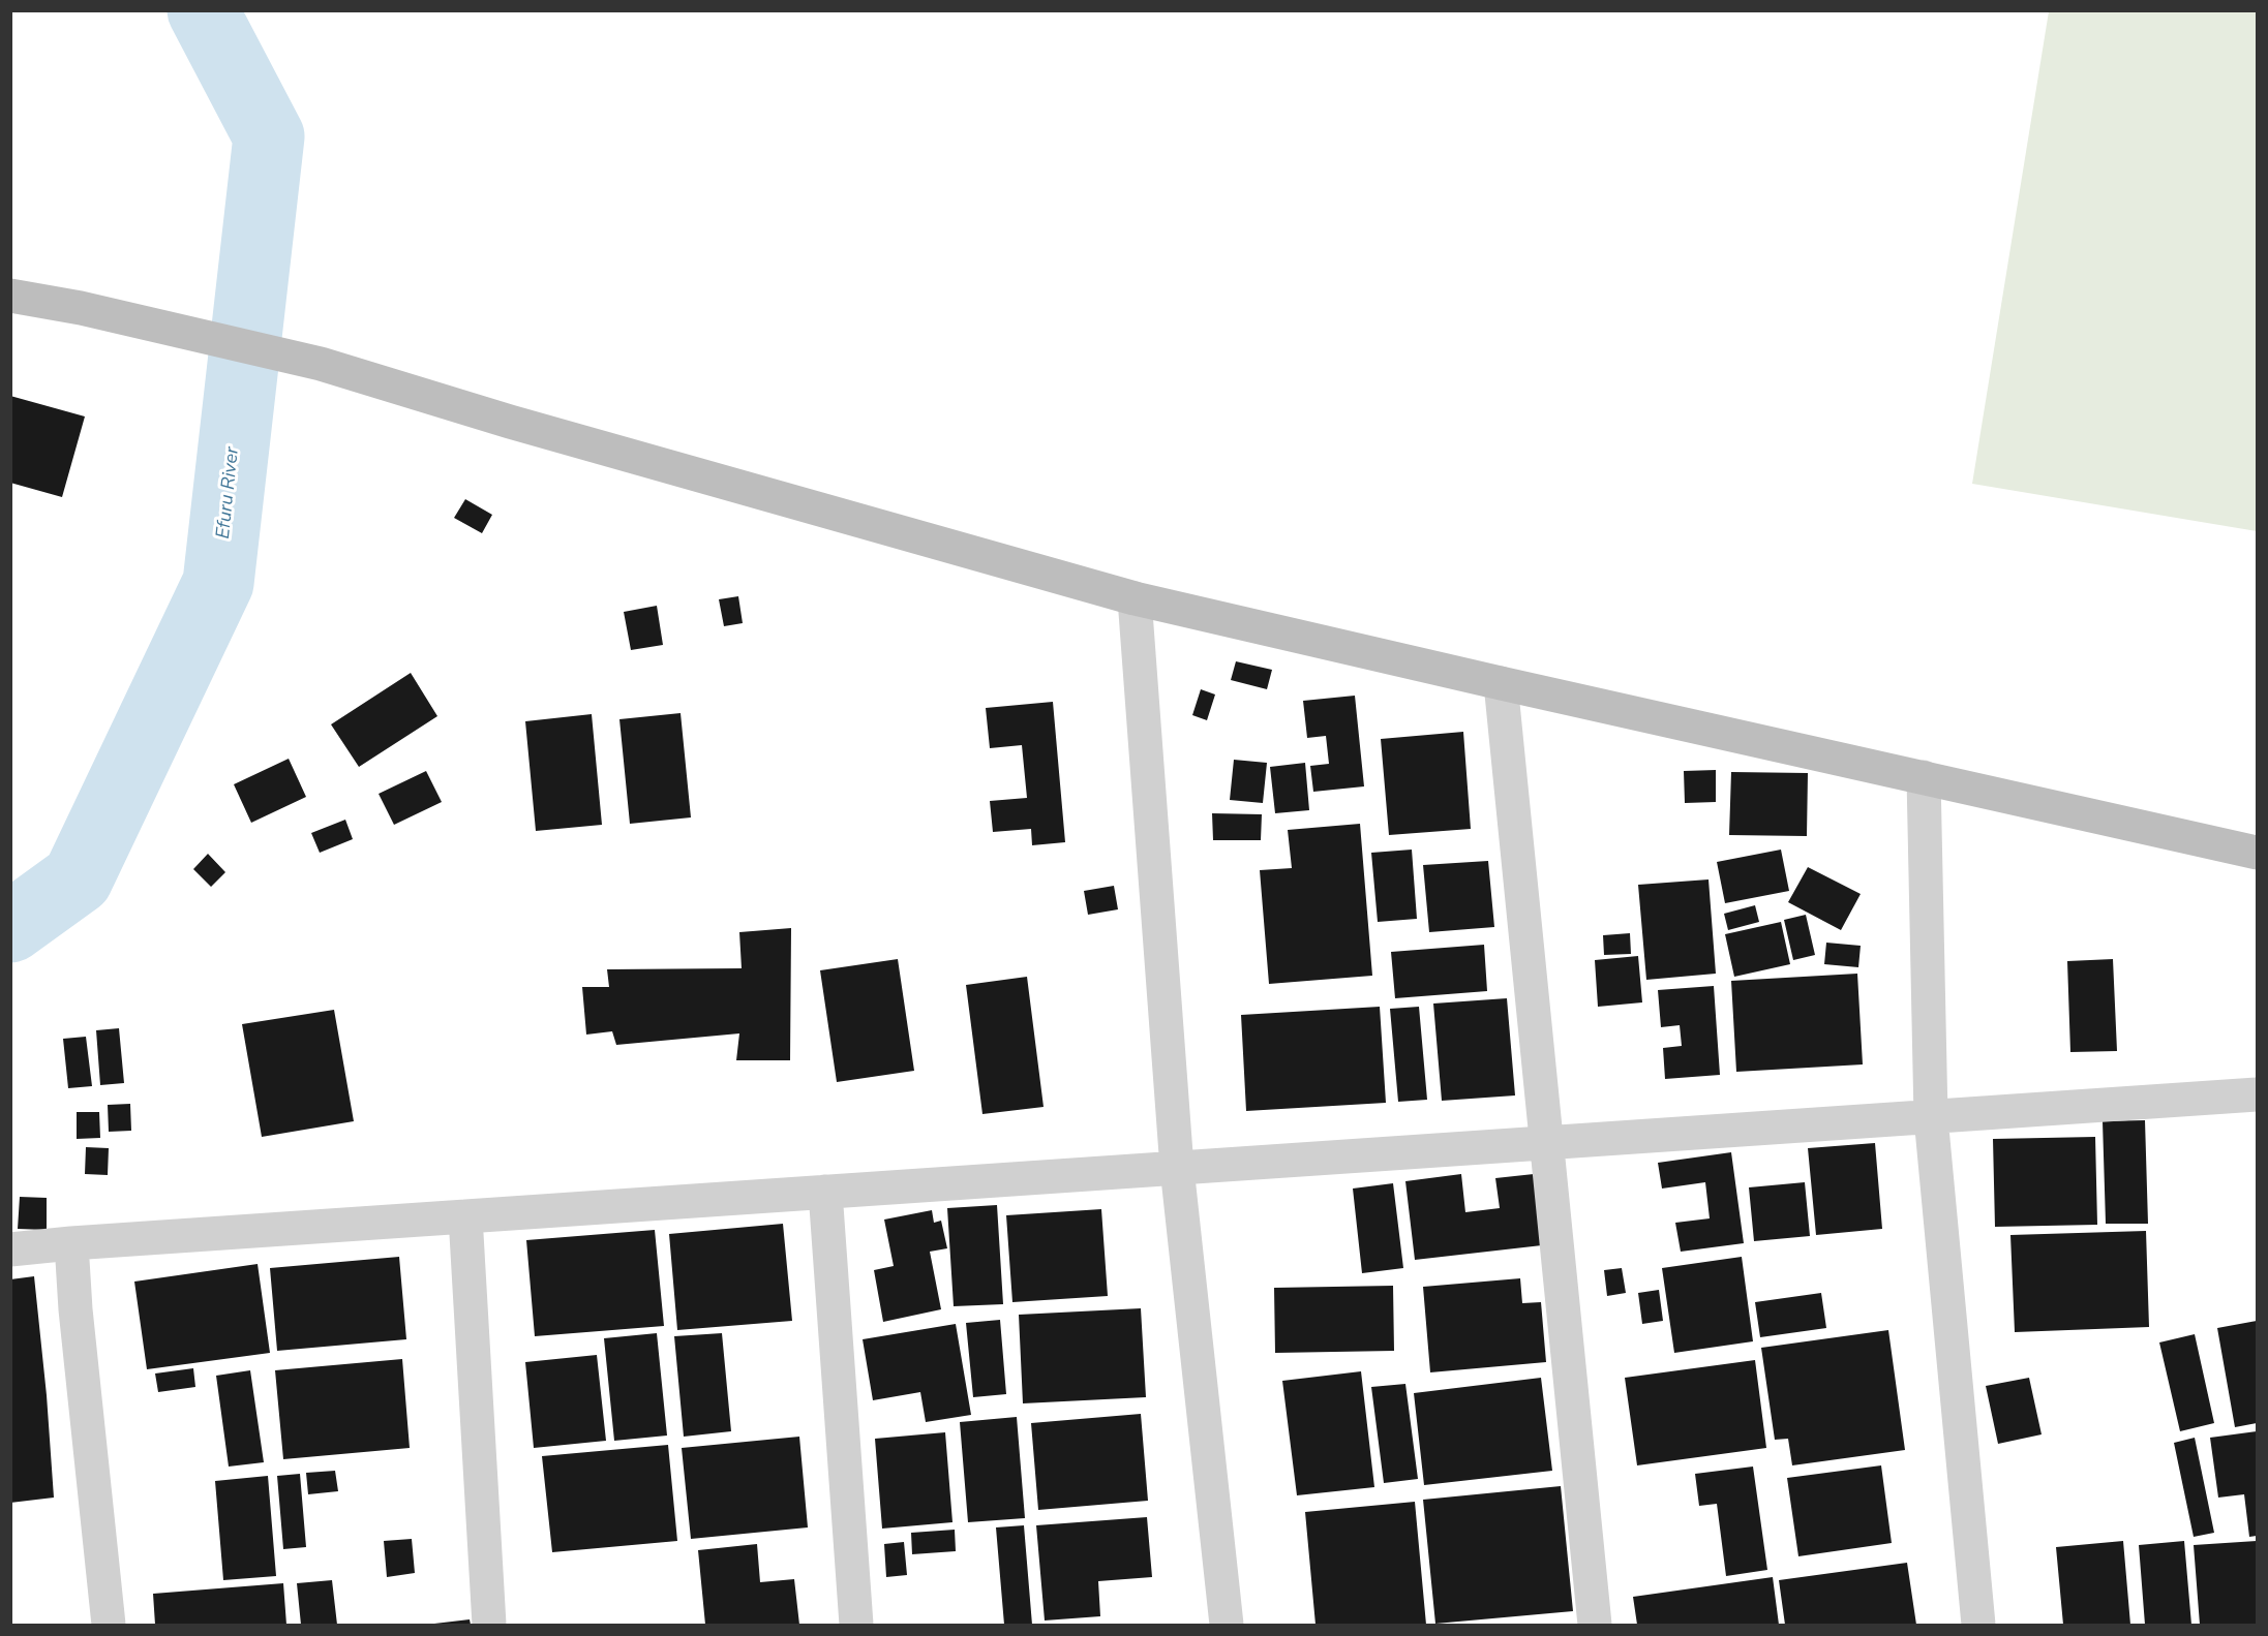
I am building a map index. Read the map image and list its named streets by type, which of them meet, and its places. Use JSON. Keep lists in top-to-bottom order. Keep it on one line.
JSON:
{"water":["Efuru River"]}
